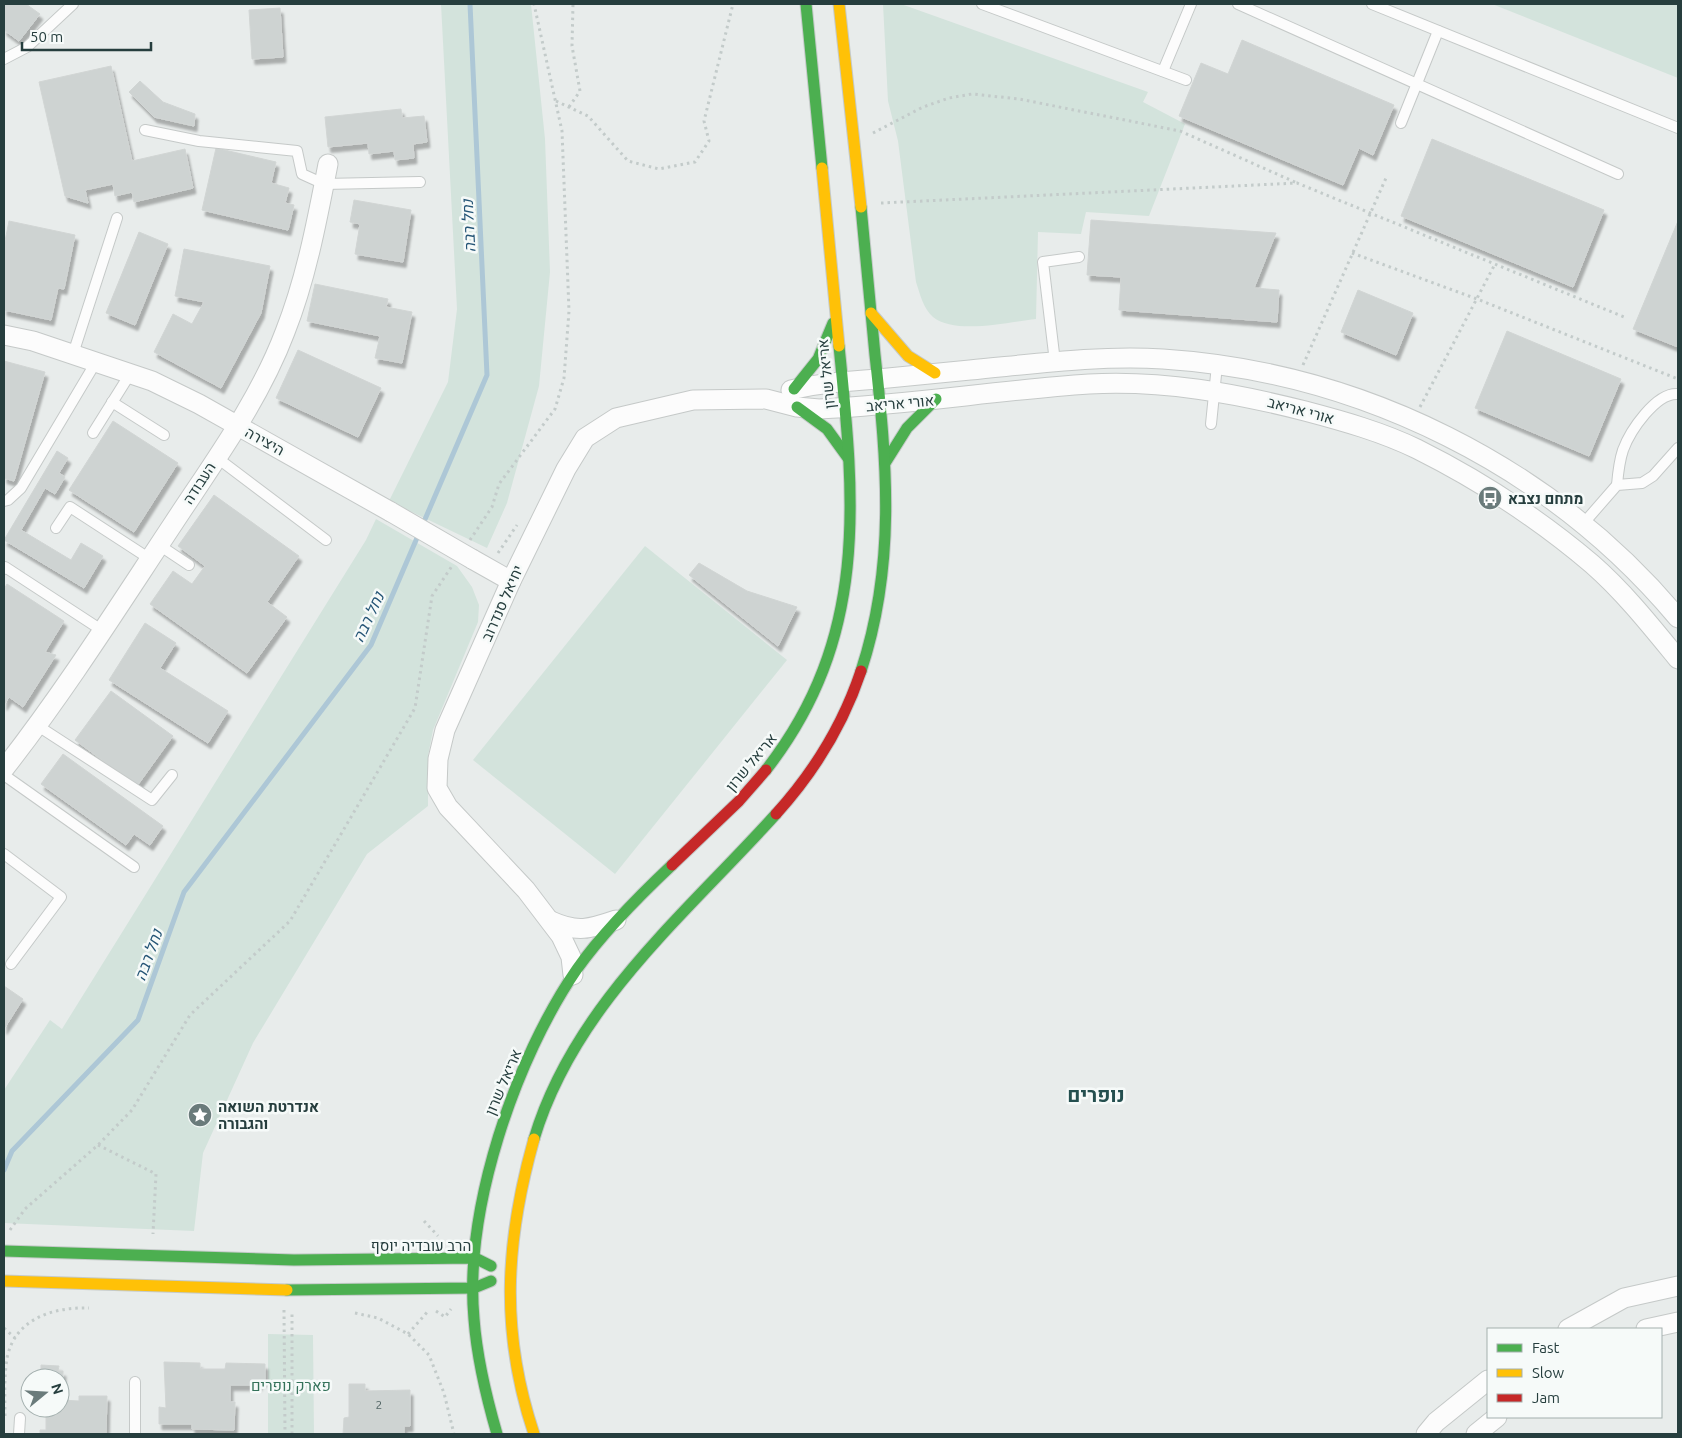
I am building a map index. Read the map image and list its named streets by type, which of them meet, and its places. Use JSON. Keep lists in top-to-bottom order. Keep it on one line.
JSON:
{"streets":{"main road":["אריאל שרון","הרב עובדיה יוסף"],"street":["אורי אריאב","היצירה","העבודה","יחיאל סנדרוב"]},"crossings":[["אריאל שרון","אורי אריאב"],["אריאל שרון","יחיאל סנדרוב"],["אריאל שרון","הרב עובדיה יוסף"],["אורי אריאב","יחיאל סנדרוב"],["היצירה","העבודה"],["היצירה","יחיאל סנדרוב"]],"districts":["נופרים"],"water":["נחל רבה"],"parks":["פארק נופרים"],"places":{"bus stop":["מתחם נצבא"],"place":["אנדרטת השואה והגבורה"]},"house_numbers":["2"],"legend":["Fast","Slow","Jam"],"scale_bar":"50 m","north":"right"}
